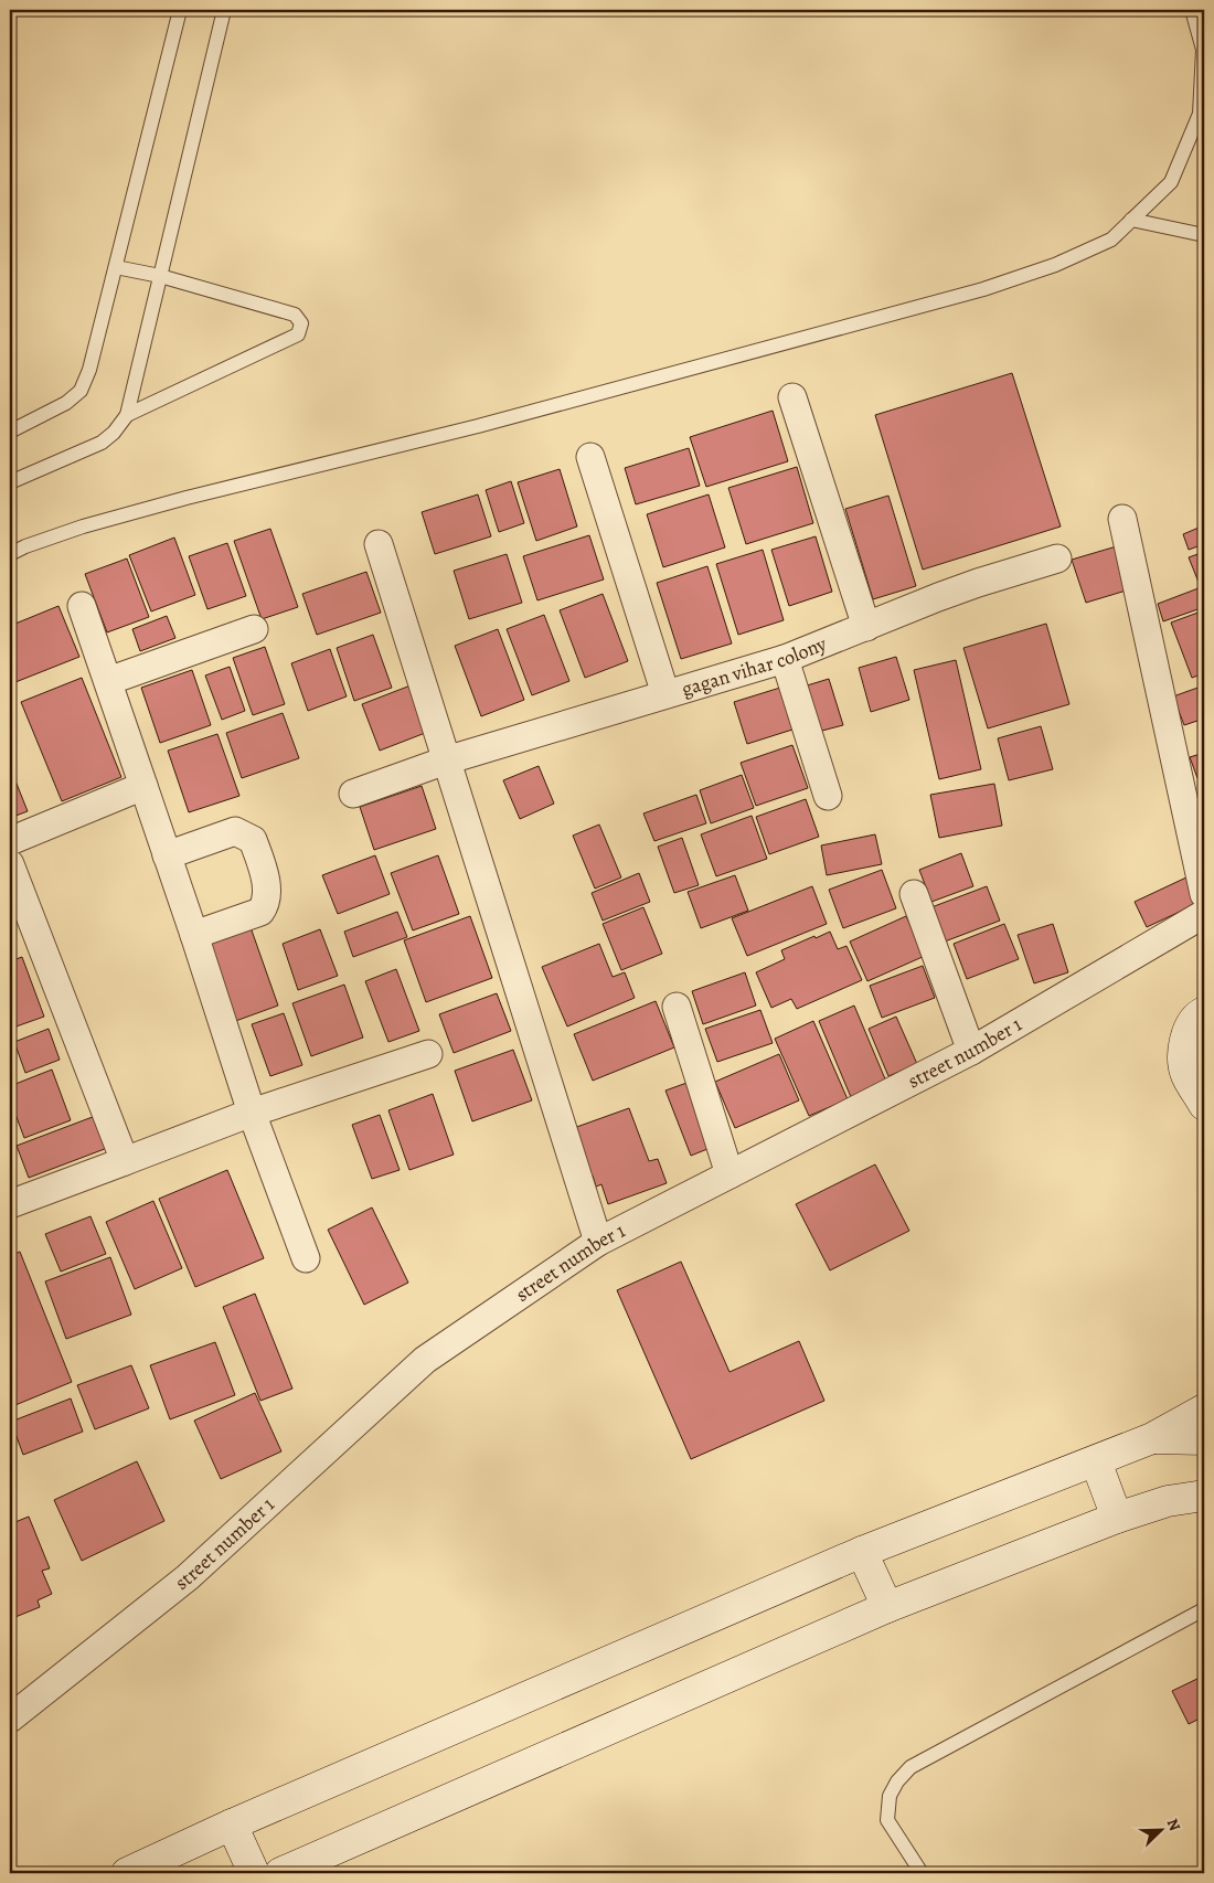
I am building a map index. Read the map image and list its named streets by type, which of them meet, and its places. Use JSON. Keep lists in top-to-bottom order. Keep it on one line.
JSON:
{"streets":{"street":["gagan vihar colony","street number 1"]},"north":"top right"}
